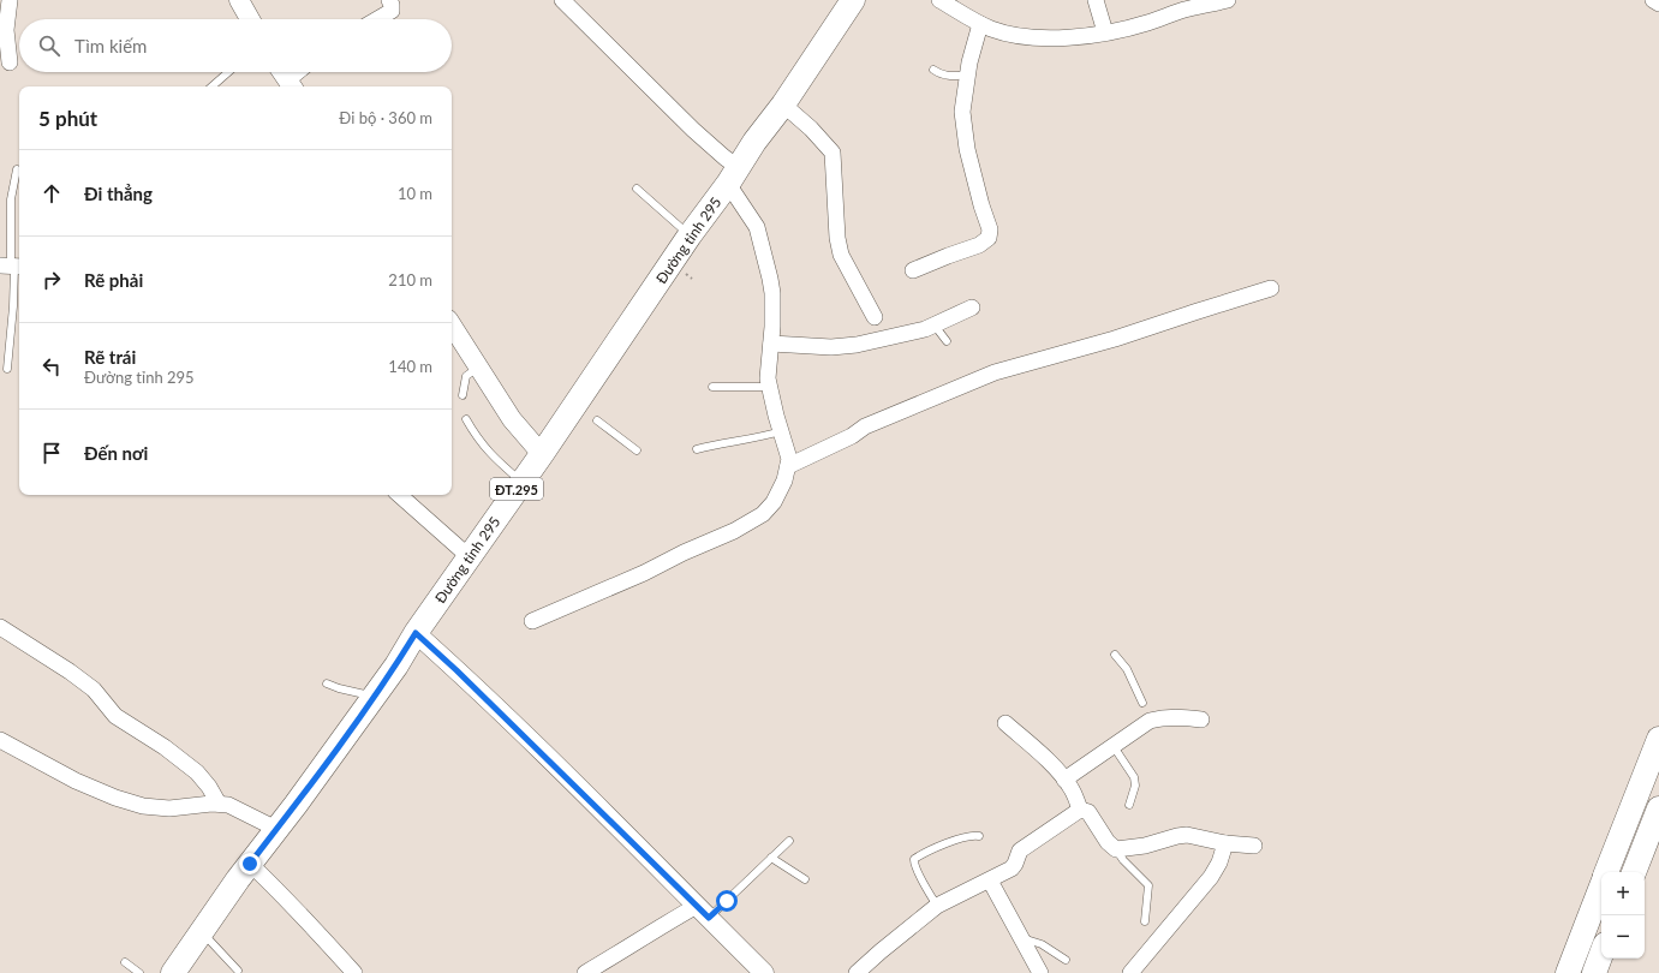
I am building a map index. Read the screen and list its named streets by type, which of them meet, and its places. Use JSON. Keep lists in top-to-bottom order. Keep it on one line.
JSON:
{"streets":{"main road":["Đường tỉnh 295","ĐT.295"]},"page":{"search":"Tìm kiếm","heading":["5 phút","Đi bộ · 360 m"],"list":[["Đi thẳng","10 m"],["Rẽ phải","210 m"],["Rẽ trái","Đường tỉnh 295","140 m"],"Đến nơi"],"map_buttons":["+","−"]}}
